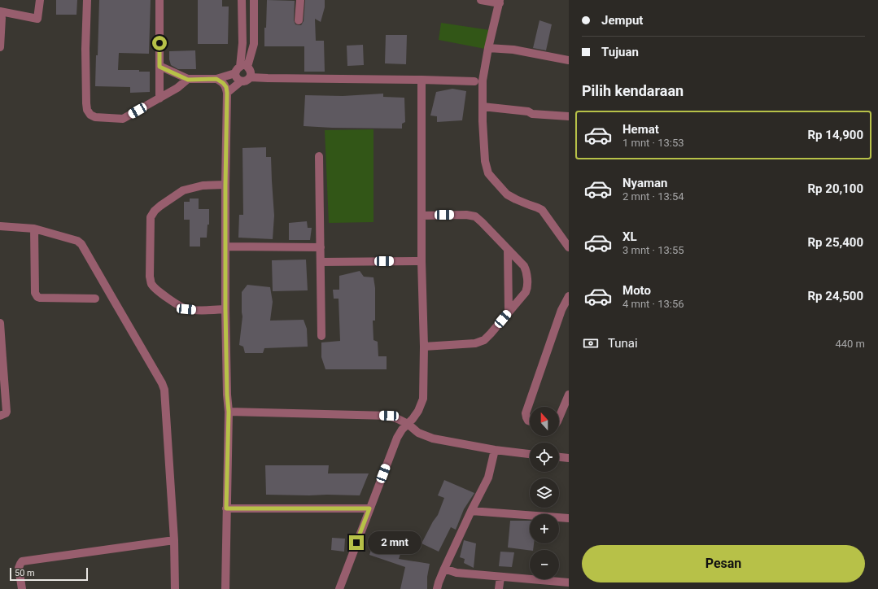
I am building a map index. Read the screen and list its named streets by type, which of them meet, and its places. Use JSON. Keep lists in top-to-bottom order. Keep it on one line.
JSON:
{"scale_bar":"50 m","north":"top","page":{"banner":["Jemput","Tujuan"],"heading":"Pilih kendaraan","list":[{"name":"Hemat","note":"1 mnt · 13:53","value":"Rp 14,900"},{"name":"Nyaman","note":"2 mnt · 13:54","value":"Rp 20,100"},{"name":"XL","note":"3 mnt · 13:55","value":"Rp 25,400"},{"name":"Moto","note":"4 mnt · 13:56","value":"Rp 24,500"}],"pay":["Tunai","440 m"],"map_buttons":["+","−"],"bubble":"2 mnt","buttons":"Pesan","scale":"50 m"}}
